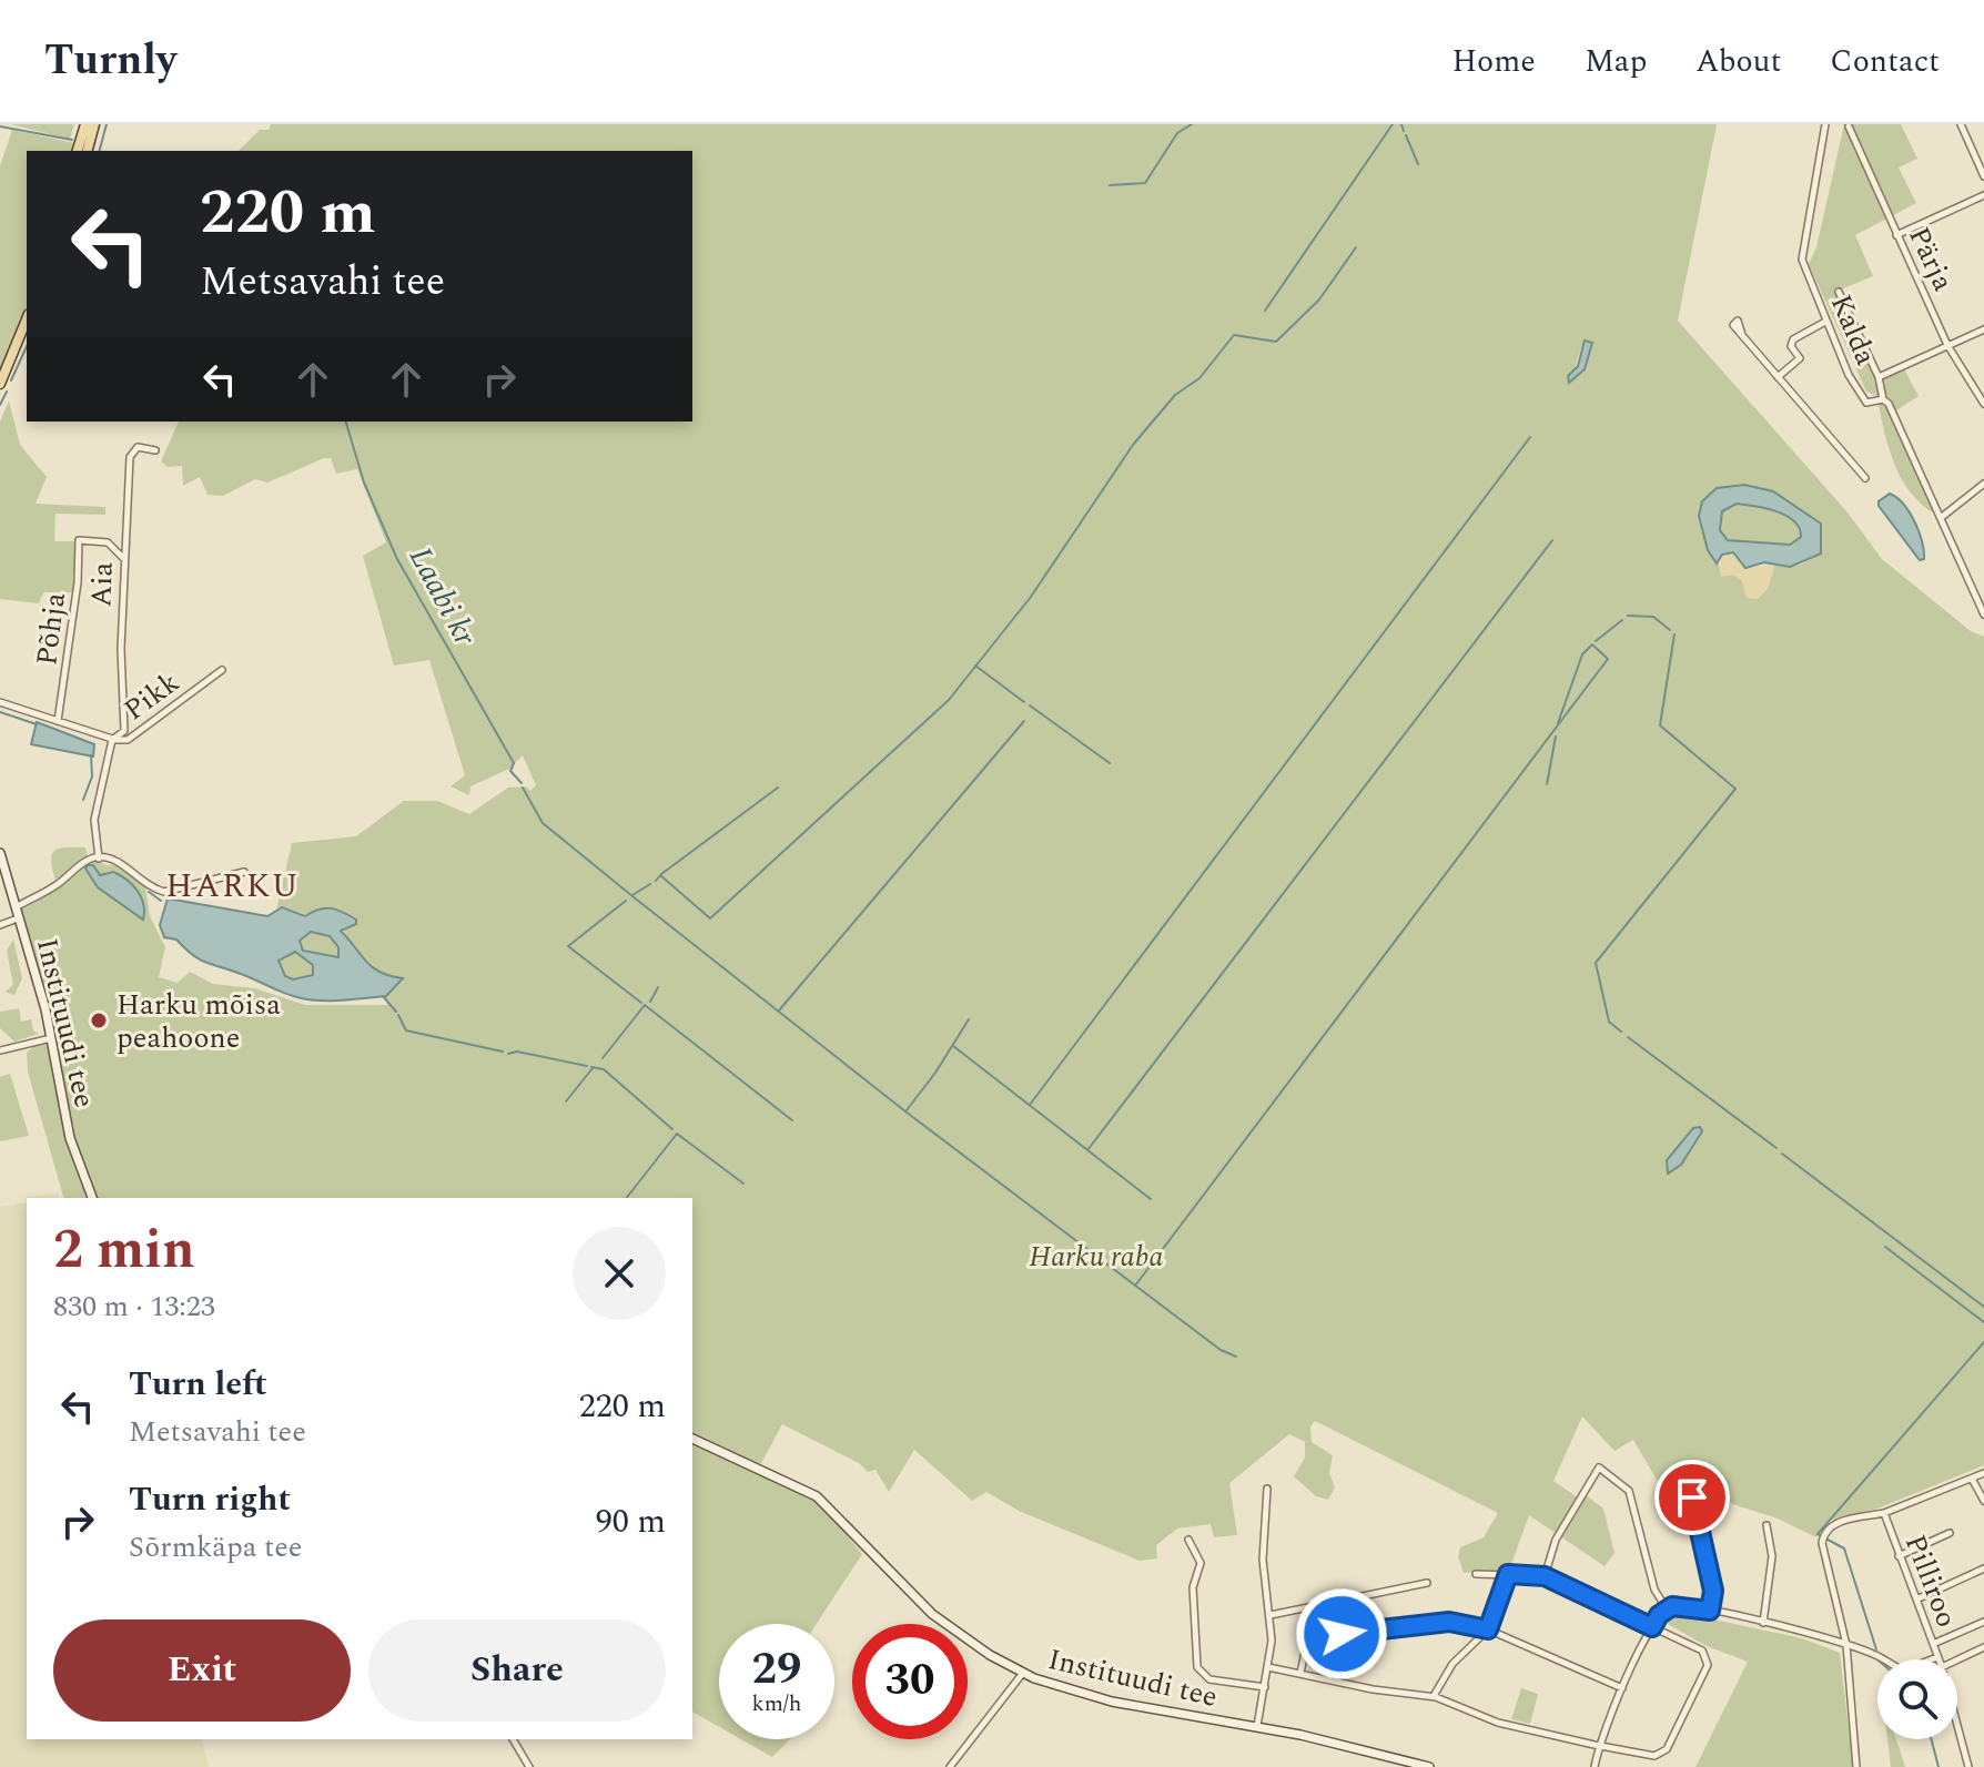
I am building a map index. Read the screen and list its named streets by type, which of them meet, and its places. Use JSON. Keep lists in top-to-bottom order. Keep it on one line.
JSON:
{"streets":{"street":["Pärja","Kalda","Aia","Põhja","Pikk","Instituudi tee","Pilliroo"]},"crossings":[["Aia","Põhja"],["Aia","Pikk"],["Põhja","Pikk"]],"districts":["HARKU"],"water":["Laabi kr"],"parks":["Harku raba"],"places":["Harku mõisa peahoone"],"page":{"header":"Turnly","nav":["Home","Map","About","Contact"],"turn":["220 m","Metsavahi tee"],"heading":["2 min","830 m · 13:23"],"list":[{"name":"Turn left","note":"Metsavahi tee","value":"220 m"},{"name":"Turn right","note":"Sõrmkäpa tee","value":"90 m"}],"buttons":["Exit","Share"],"speed":"29 km/h","limit":"30"}}
